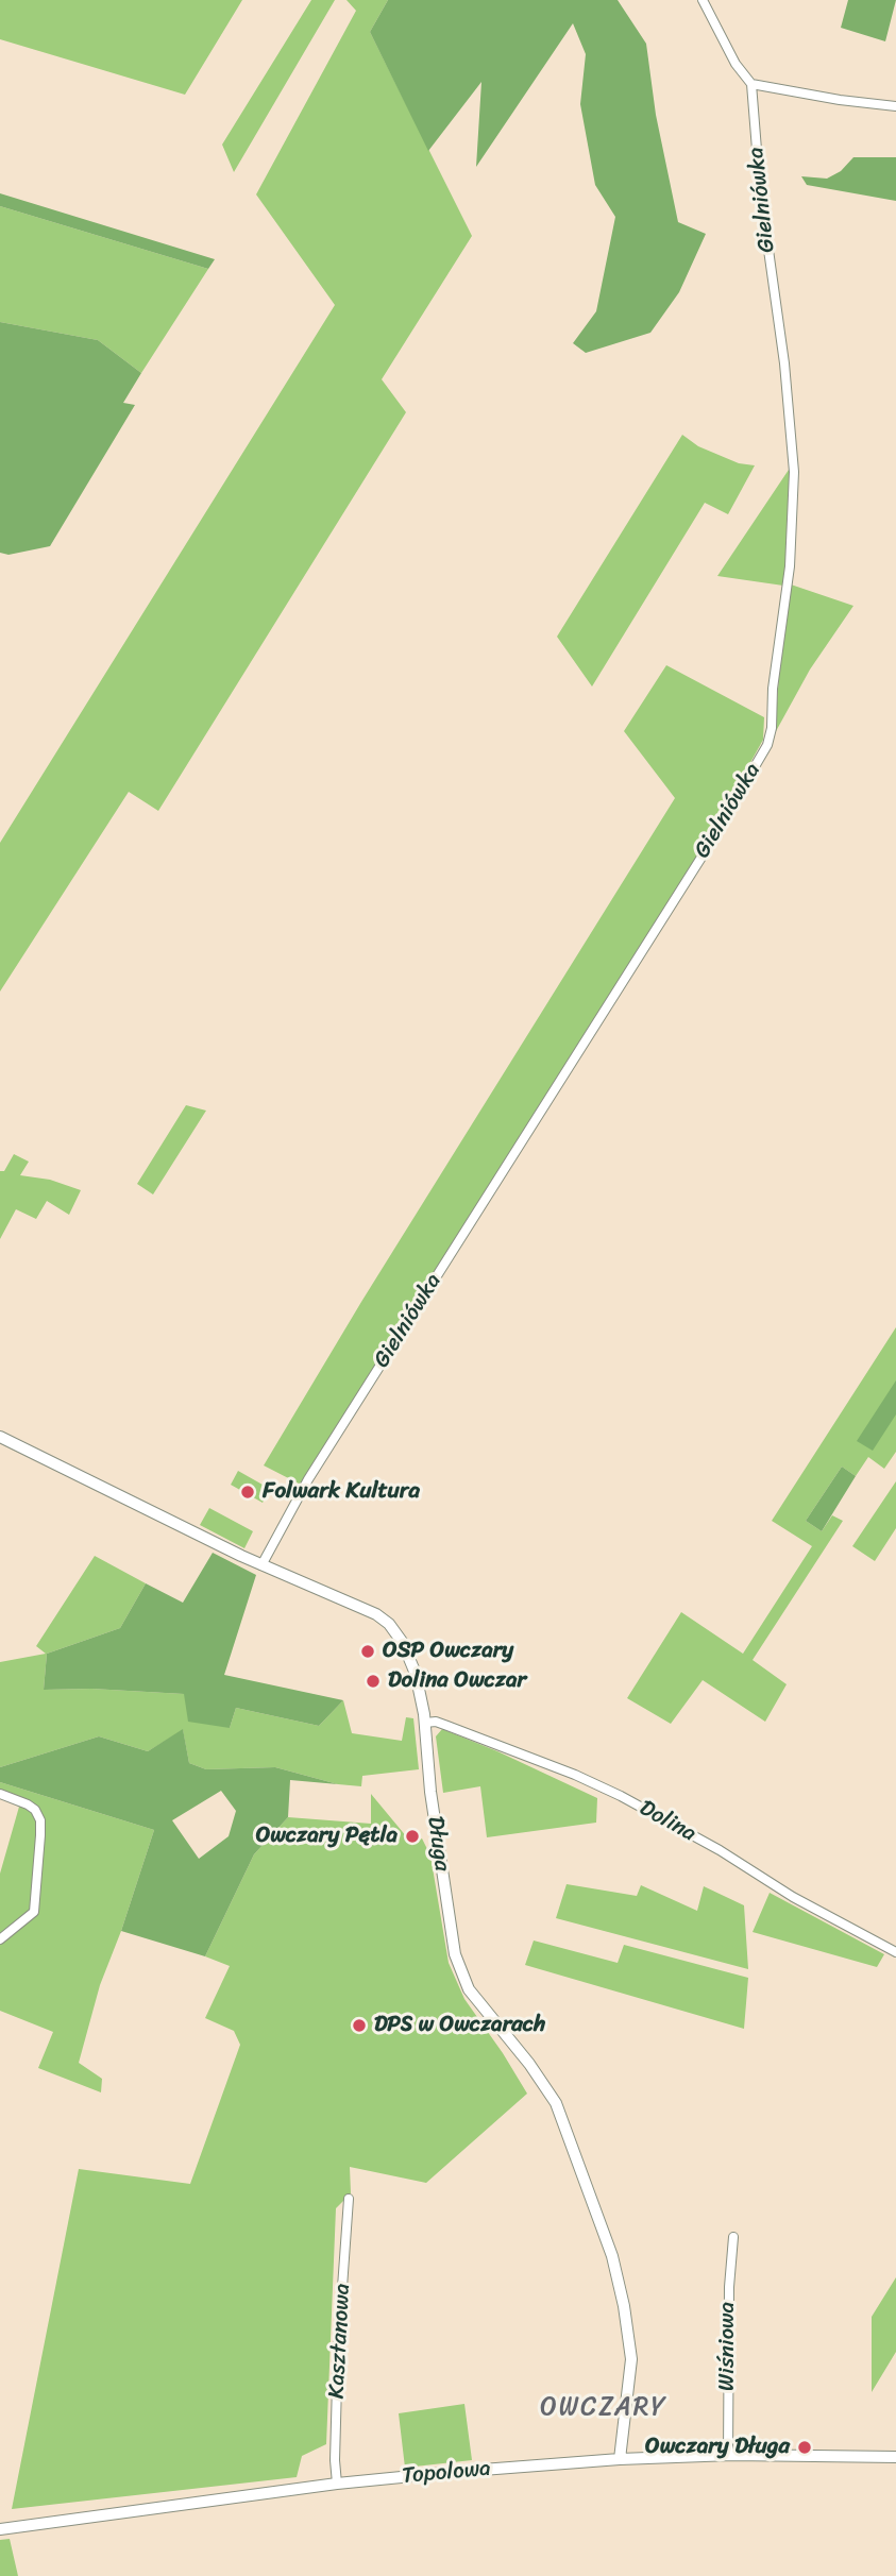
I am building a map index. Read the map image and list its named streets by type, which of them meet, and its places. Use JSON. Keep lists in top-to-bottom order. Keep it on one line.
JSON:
{"streets":{"street":["Gielniówka","Dolina","Długa","Kasztanowa","Wiśniowa","Topolowa"]},"crossings":[["Gielniówka","Długa"],["Dolina","Długa"],["Długa","Topolowa"],["Kasztanowa","Topolowa"],["Wiśniowa","Topolowa"]],"districts":["OWCZARY"],"places":["Folwark Kultura","OSP Owczary","Dolina Owczar","Owczary Pętla","DPS w Owczarach","Owczary Długa"]}
